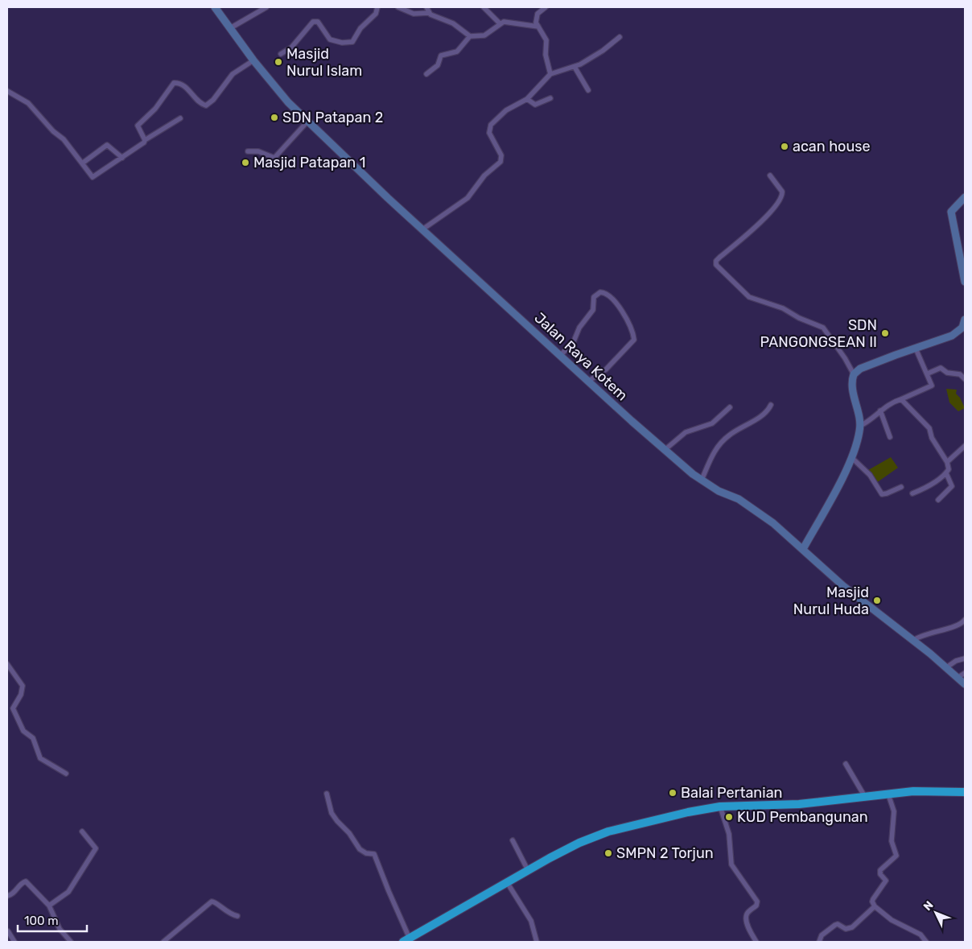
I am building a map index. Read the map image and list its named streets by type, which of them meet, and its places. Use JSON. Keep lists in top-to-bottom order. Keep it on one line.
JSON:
{"streets":{"street":["Jalan Raya Kotem"]},"places":["Masjid Nurul Islam","SDN Patapan 2","acan house","Masjid Patapan 1","SDN PANGONGSEAN II","Masjid Nurul Huda","Balai Pertanian","KUD Pembangunan","SMPN 2 Torjun"],"scale_bar":"100 m","north":"top left"}
